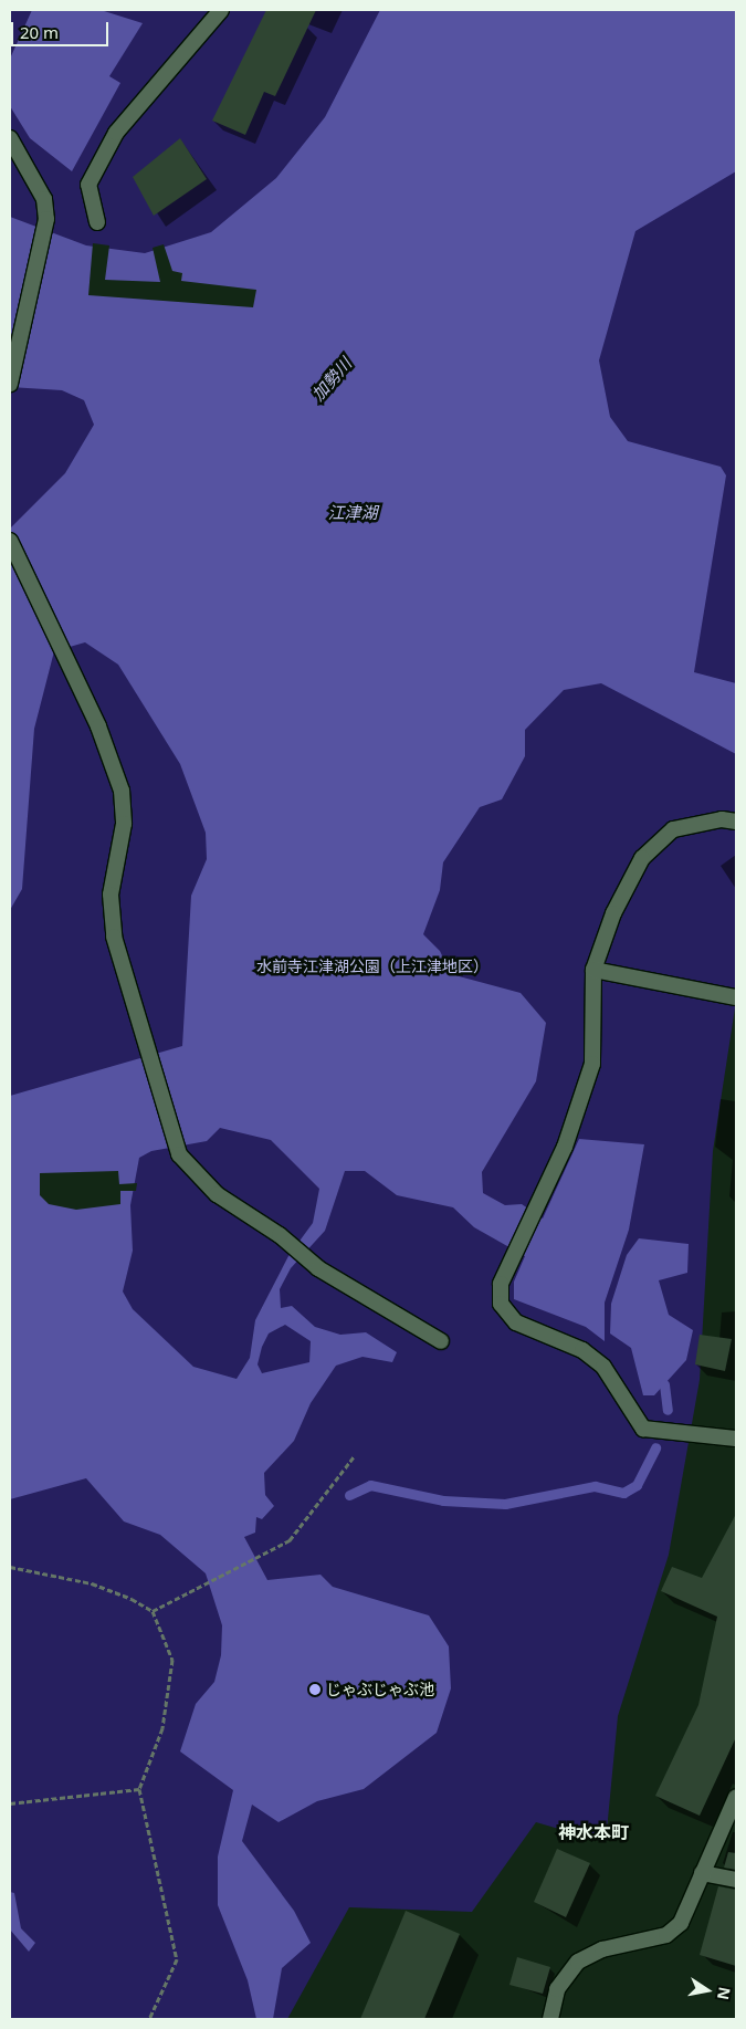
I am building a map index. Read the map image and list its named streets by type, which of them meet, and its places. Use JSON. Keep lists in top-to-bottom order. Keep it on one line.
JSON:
{"districts":["神水本町"],"water":["加勢川","江津湖"],"parks":["水前寺江津湖公園（上江津地区）"],"places":["じゃぶじゃぶ池"],"scale_bar":"20 m","north":"right"}
